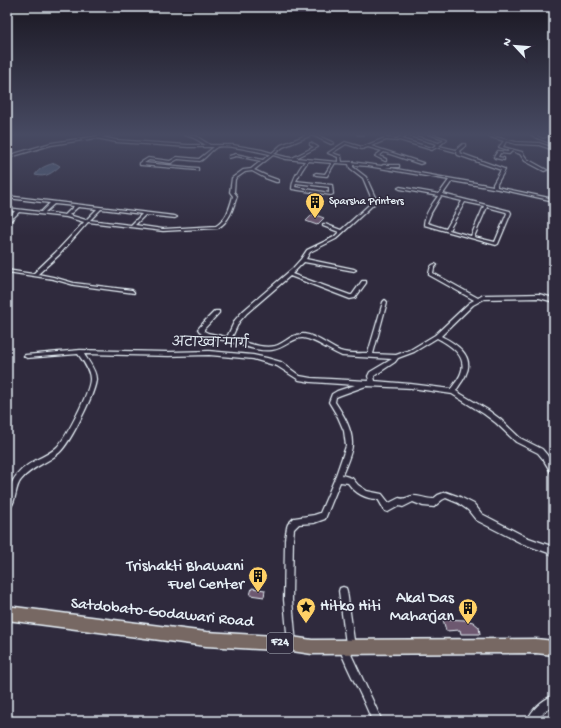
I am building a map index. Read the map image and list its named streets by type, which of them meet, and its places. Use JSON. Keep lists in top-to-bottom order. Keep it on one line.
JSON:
{"streets":{"main road":["Satdobato-Godawari Road","F24"],"street":["अटाख्वा मार्ग"]},"places":{"building":["Sparsha Printers","Trishakti Bhawani Fuel Center","Akal Das Maharjan"],"place":["Hitko Hiti"]},"north":"top left"}
